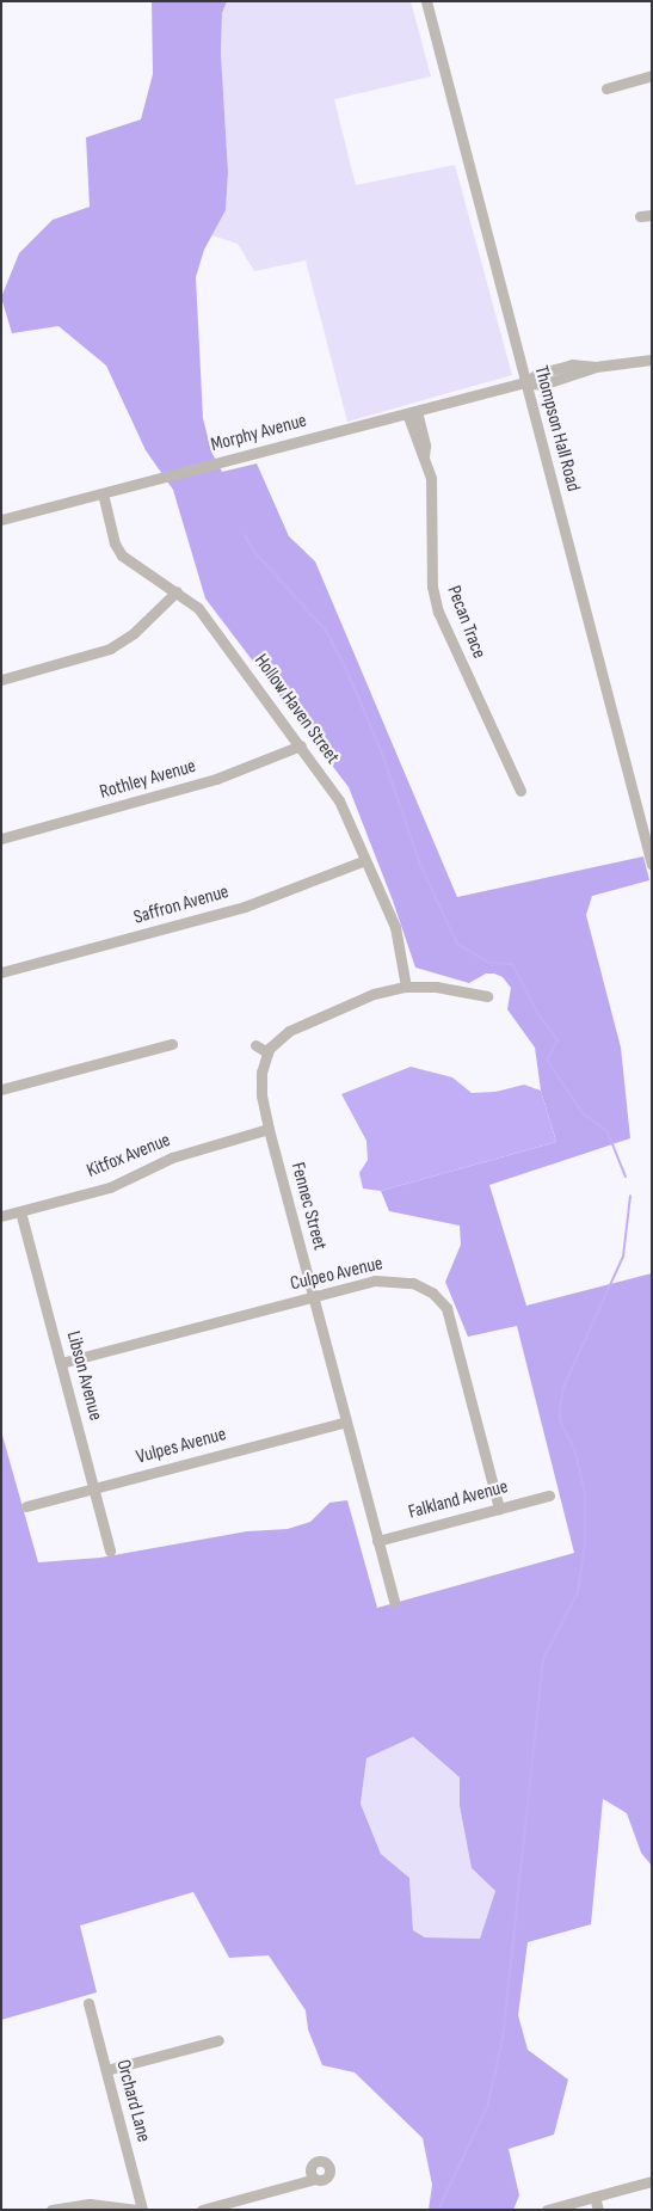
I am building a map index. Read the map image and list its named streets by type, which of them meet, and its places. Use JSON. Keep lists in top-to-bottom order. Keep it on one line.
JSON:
{"streets":{"street":["Thompson Hall Road","Morphy Avenue","Pecan Trace","Hollow Haven Street","Rothley Avenue","Saffron Avenue","Kitfox Avenue","Fennec Street","Culpeo Avenue","Libson Avenue","Vulpes Avenue","Falkland Avenue","Orchard Lane"]},"crossings":[["Thompson Hall Road","Morphy Avenue"],["Morphy Avenue","Pecan Trace"],["Morphy Avenue","Hollow Haven Street"],["Hollow Haven Street","Rothley Avenue"],["Hollow Haven Street","Saffron Avenue"],["Kitfox Avenue","Fennec Street"],["Kitfox Avenue","Libson Avenue"],["Fennec Street","Culpeo Avenue"],["Fennec Street","Vulpes Avenue"],["Fennec Street","Falkland Avenue"],["Culpeo Avenue","Libson Avenue"],["Culpeo Avenue","Falkland Avenue"],["Libson Avenue","Vulpes Avenue"]]}
